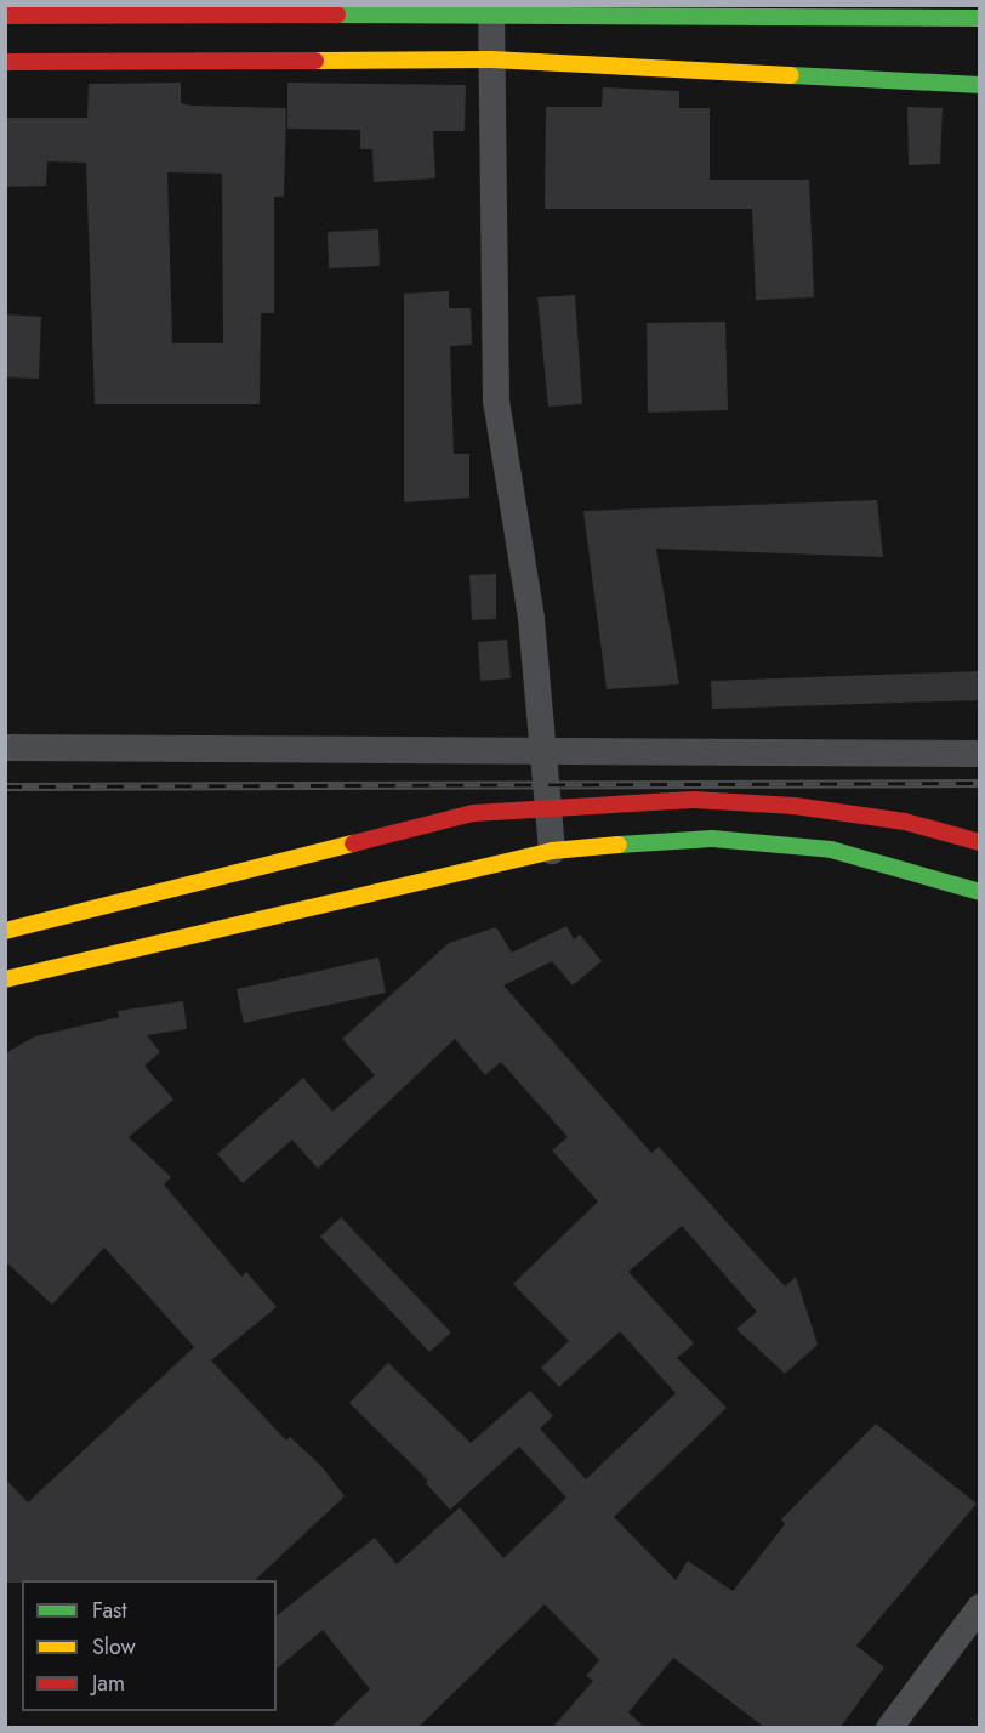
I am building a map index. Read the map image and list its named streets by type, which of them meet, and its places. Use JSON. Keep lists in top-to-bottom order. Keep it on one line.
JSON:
{"legend":["Fast","Slow","Jam"]}
